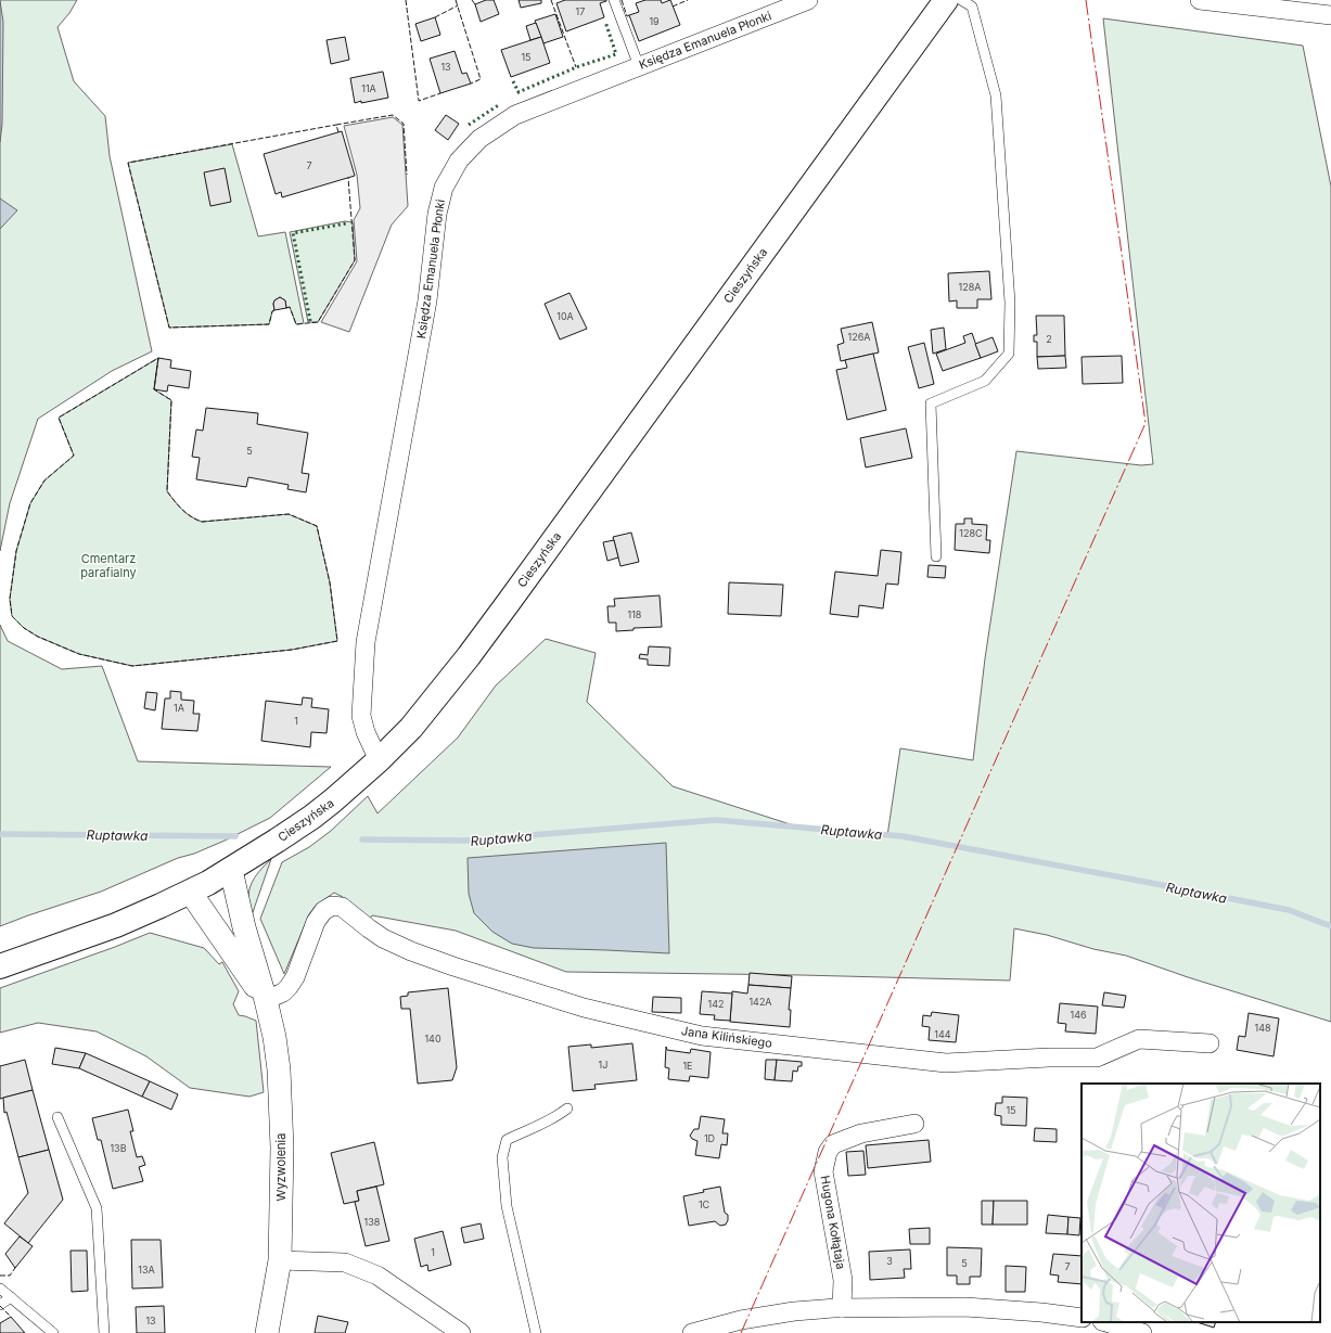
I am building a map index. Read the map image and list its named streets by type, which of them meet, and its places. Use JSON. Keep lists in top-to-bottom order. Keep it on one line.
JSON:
{"streets":{"main road":["Cieszyńska"],"street":["Księdza Emanuela Płonki","Jana Kilińskiego","Wyzwolenia","Hugona Kołłątaja"]},"crossings":[["Księdza Emanuela Płonki","Cieszyńska"],["Cieszyńska","Wyzwolenia"],["Jana Kilińskiego","Wyzwolenia"]],"water":["Ruptawka"],"parks":["Cmentarz parafialny"],"house_numbers":["17","19","15","13","11A","7","128A","10A","126A","2","5","128C","118","1A","1","142A","142","146","148","144","140","1J","1E","15","1D","13B","1C","138","1","3","5","7","13A","13"]}
